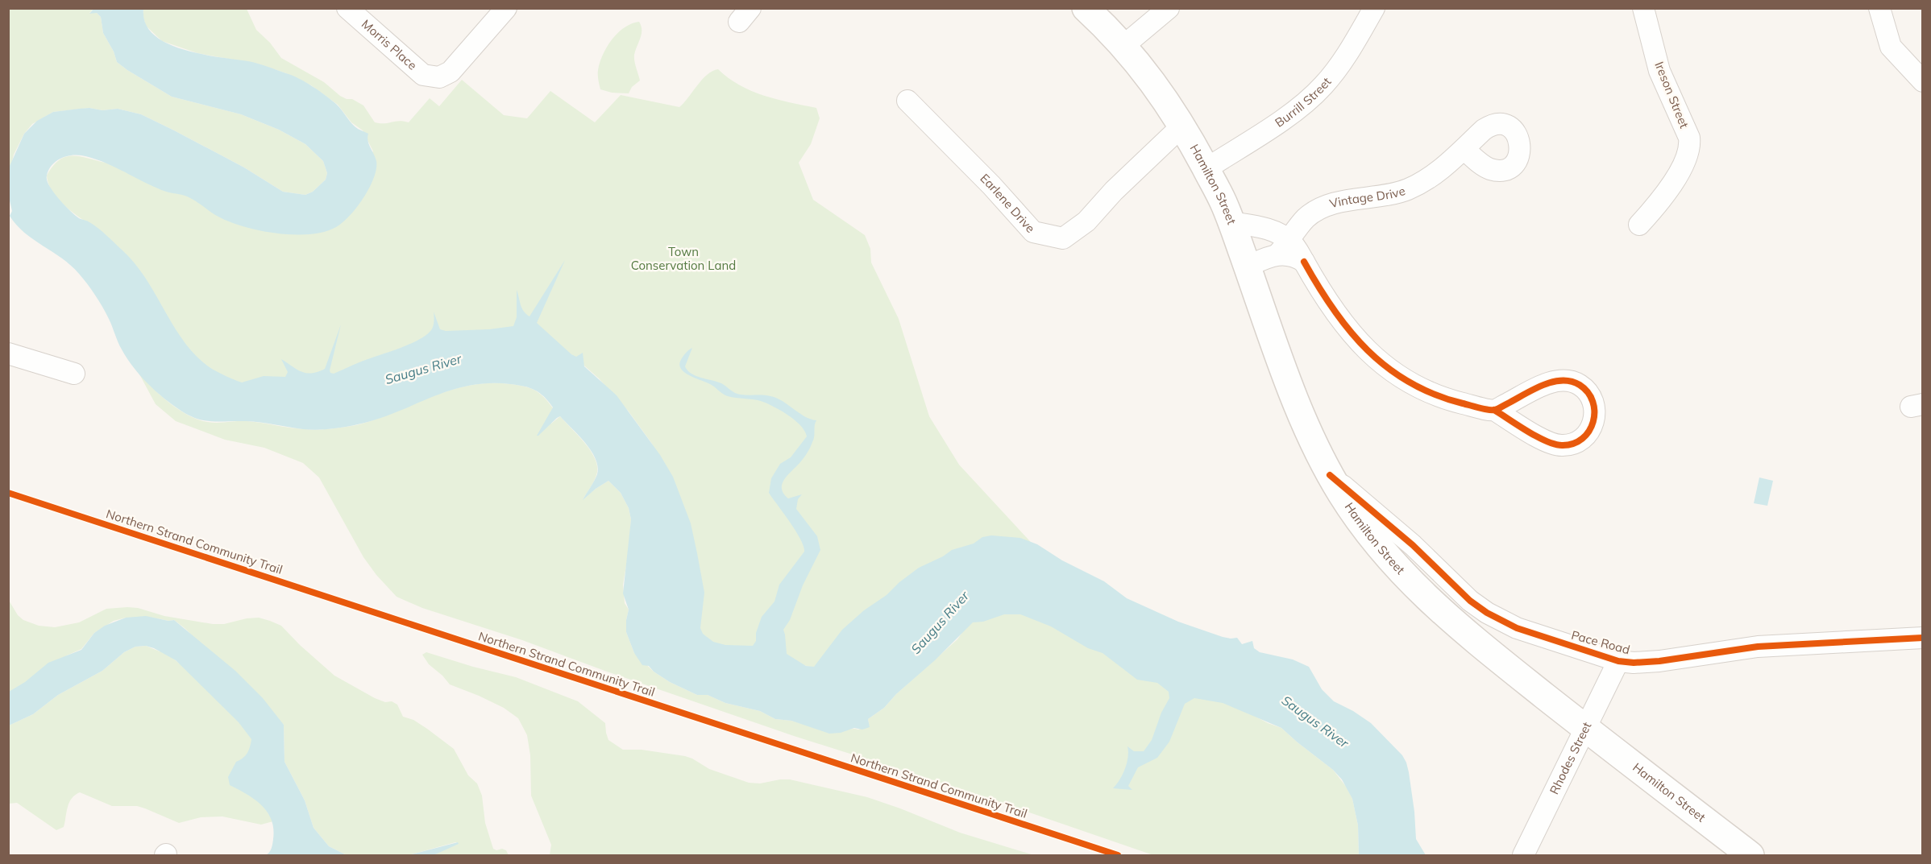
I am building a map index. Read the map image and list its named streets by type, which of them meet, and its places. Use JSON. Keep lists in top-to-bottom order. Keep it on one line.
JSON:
{"streets":{"main road":["Hamilton Street"],"street":["Morris Place","Ireson Street","Burrill Street","Vintage Drive","Earlene Drive","Pace Road","Rhodes Street"],"cycle path":["Northern Strand Community Trail"]},"crossings":[["Burrill Street","Hamilton Street"],["Hamilton Street","Earlene Drive"],["Hamilton Street","Pace Road"],["Hamilton Street","Rhodes Street"],["Pace Road","Rhodes Street"]],"water":["Saugus River"],"parks":["Town Conservation Land"]}
